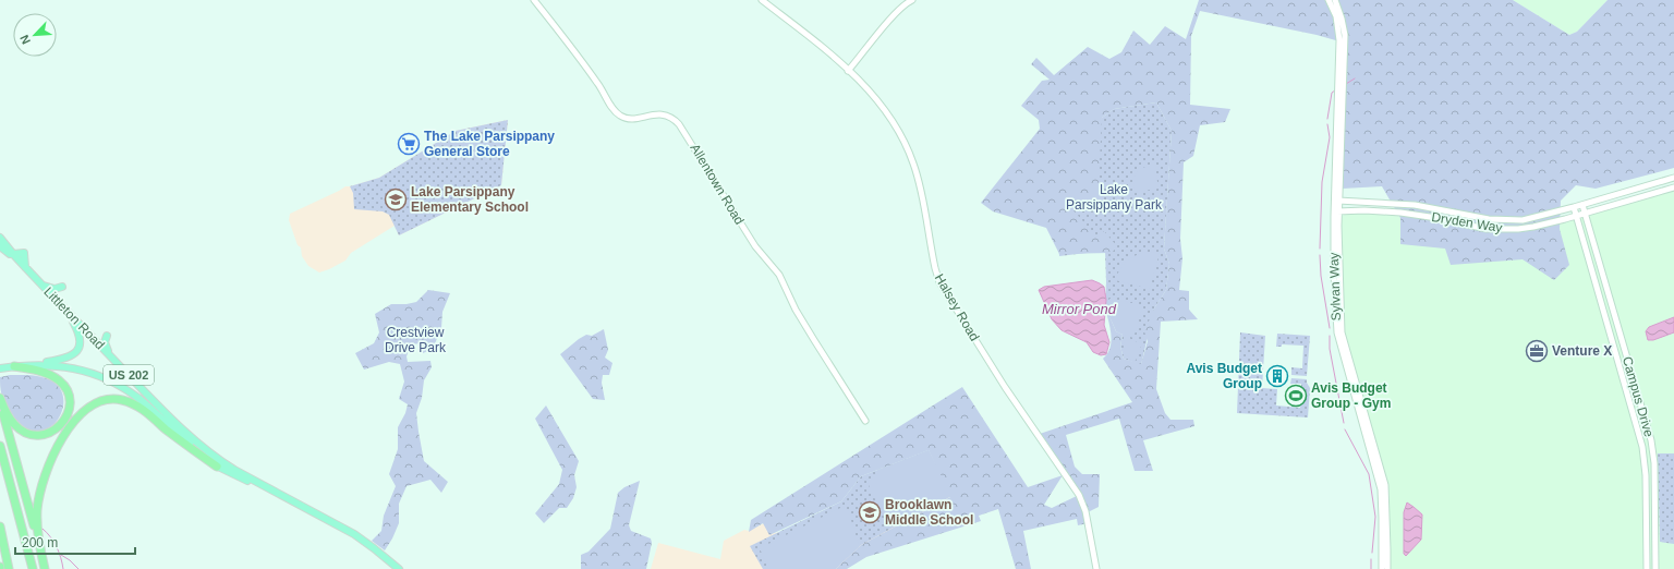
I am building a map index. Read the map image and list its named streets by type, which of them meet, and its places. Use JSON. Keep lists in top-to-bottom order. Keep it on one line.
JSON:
{"streets":{"main road":["Littleton Road","US 202"],"street":["Allentown Road","Dryden Way","Sylvan Way","Halsey Road","Campus Drive"]},"crossings":[["Dryden Way","Sylvan Way"],["Dryden Way","Campus Drive"]],"water":["Mirror Pond"],"parks":["Lake Parsippany Park","Crestview Drive Park"],"places":{"supermarket":["The Lake Parsippany General Store"],"school or university":["Lake Parsippany Elementary School","Brooklawn Middle School"],"office":["Venture X"],"building":["Avis Budget Group"],"sports":["Avis Budget Group - Gym"]},"scale_bar":"200 m","north":"bottom left"}
